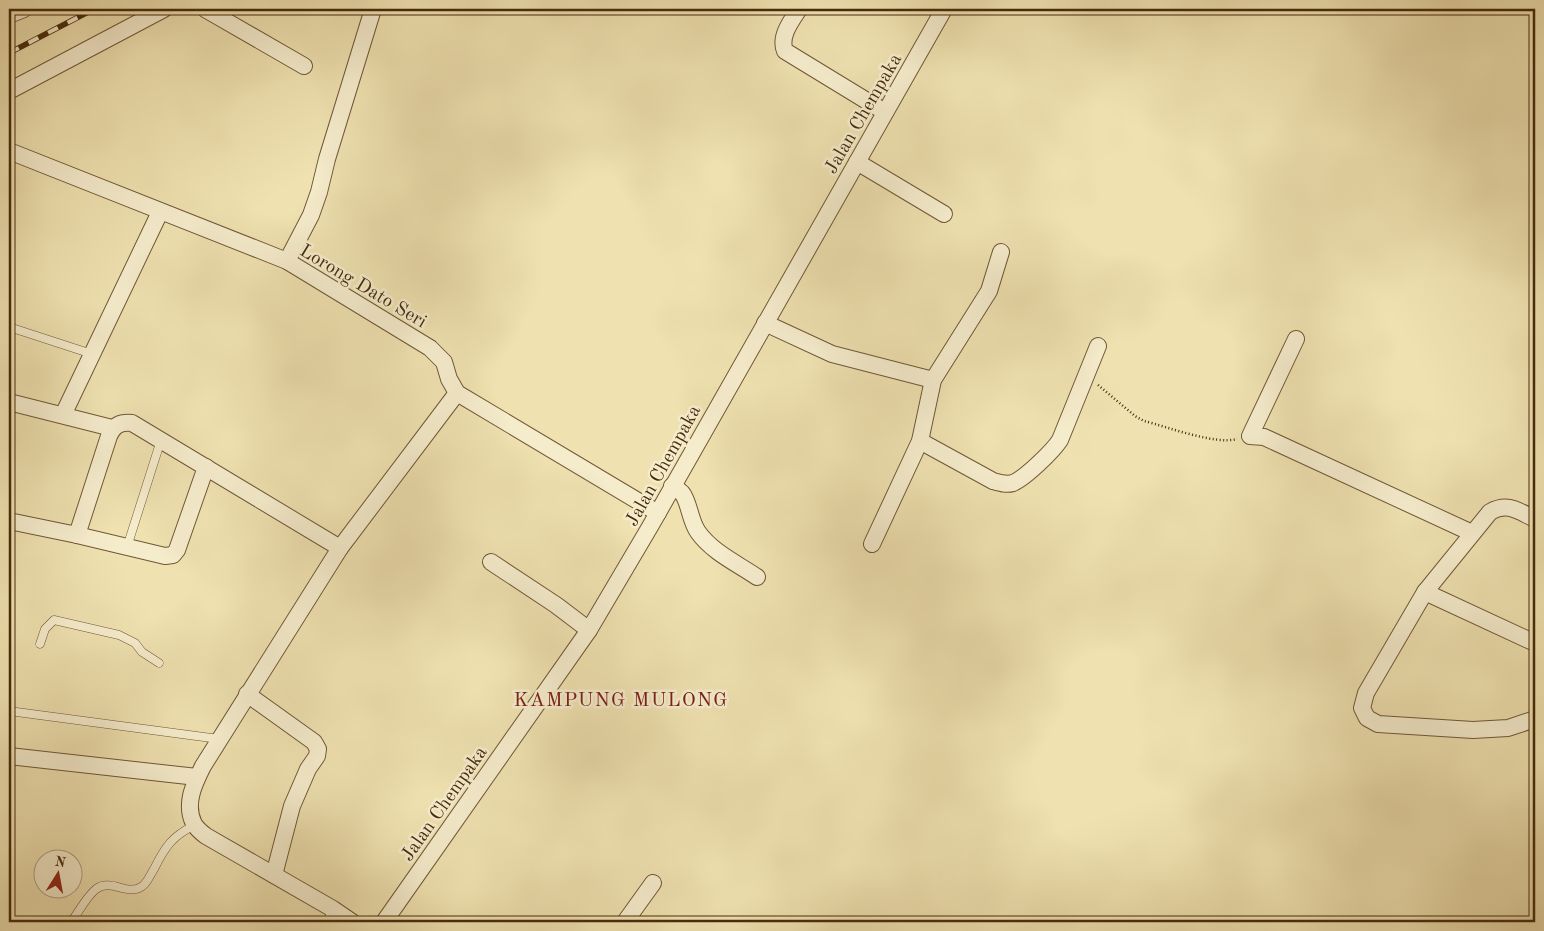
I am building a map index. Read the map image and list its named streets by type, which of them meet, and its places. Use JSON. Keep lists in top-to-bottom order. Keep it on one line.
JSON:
{"streets":{"street":["Jalan Chempaka","Lorong Dato Seri"]},"districts":["KAMPUNG MULONG"],"north":"top"}
